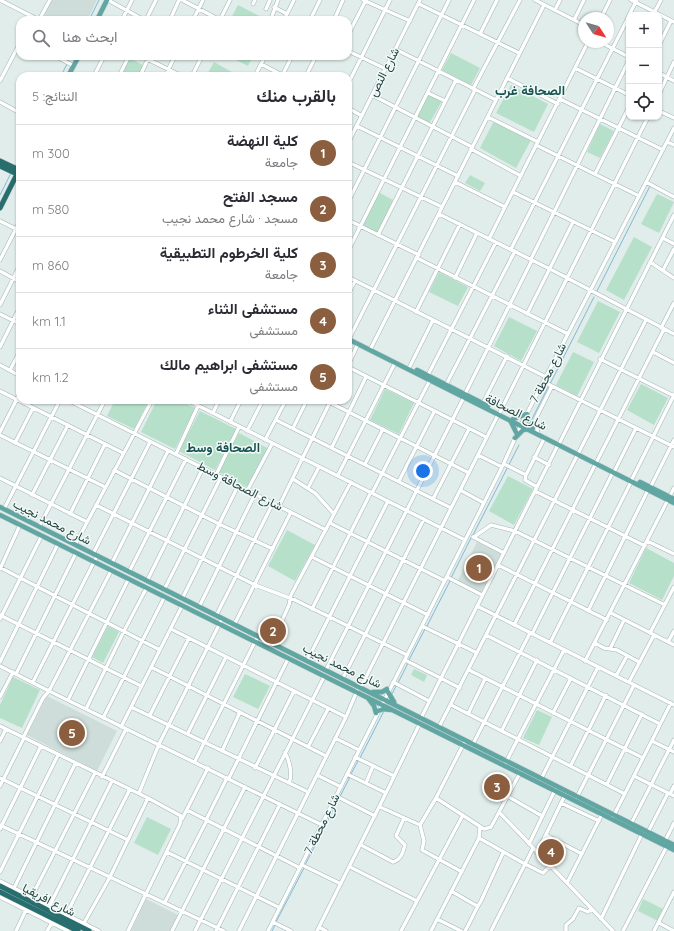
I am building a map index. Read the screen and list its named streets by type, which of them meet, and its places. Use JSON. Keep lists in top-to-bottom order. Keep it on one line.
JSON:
{"streets":{"highway":["شارع افريقيا"],"main road":["شارع الصحافة","شارع محمد نجيب"],"street":["شارع النص","شارع محطة 7","شارع الصحافة وسط"]},"crossings":[["شارع محطة 7","شارع الصحافة"],["شارع محطة 7","شارع محمد نجيب"]],"districts":["الصحافة غرب","الصحافة وسط"],"north":"bottom right","page":{"map_buttons":["+","−"],"search":"ابحث هنا","heading":["بالقرب منك","النتائج: 5"],"list":[{"mark":"1","name":"كلية النهضة","note":"جامعة","value":"300 m"},{"mark":"2","name":"مسجد الفتح","note":"مسجد · شارع محمد نجيب","value":"580 m"},{"mark":"3","name":"كلية الخرطوم التطبيقية","note":"جامعة","value":"860 m"},{"mark":"4","name":"مستشفى الثناء","note":"مستشفى","value":"1.1 km"},{"mark":"5","name":"مستشفى ابراهيم مالك","note":"مستشفى","value":"1.2 km"}],"pins":["1","2","5","3","4"]}}
